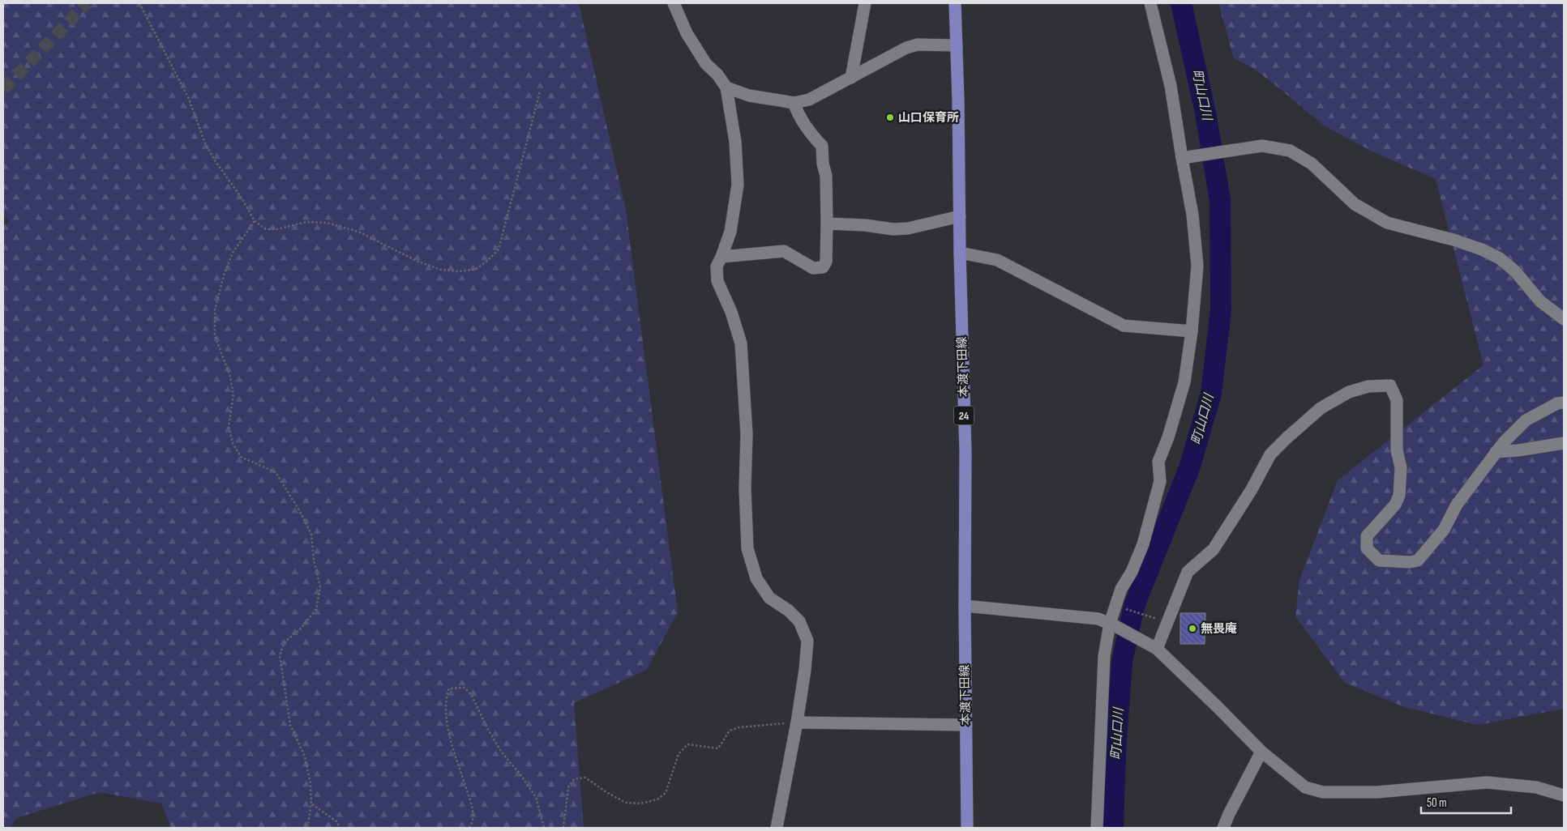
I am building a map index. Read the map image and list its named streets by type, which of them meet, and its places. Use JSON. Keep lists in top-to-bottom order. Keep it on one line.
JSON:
{"streets":{"main road":["本渡下田線","24"]},"water":["町山口川"],"places":["山口保育所","無畏庵"],"scale_bar":"50 m"}
